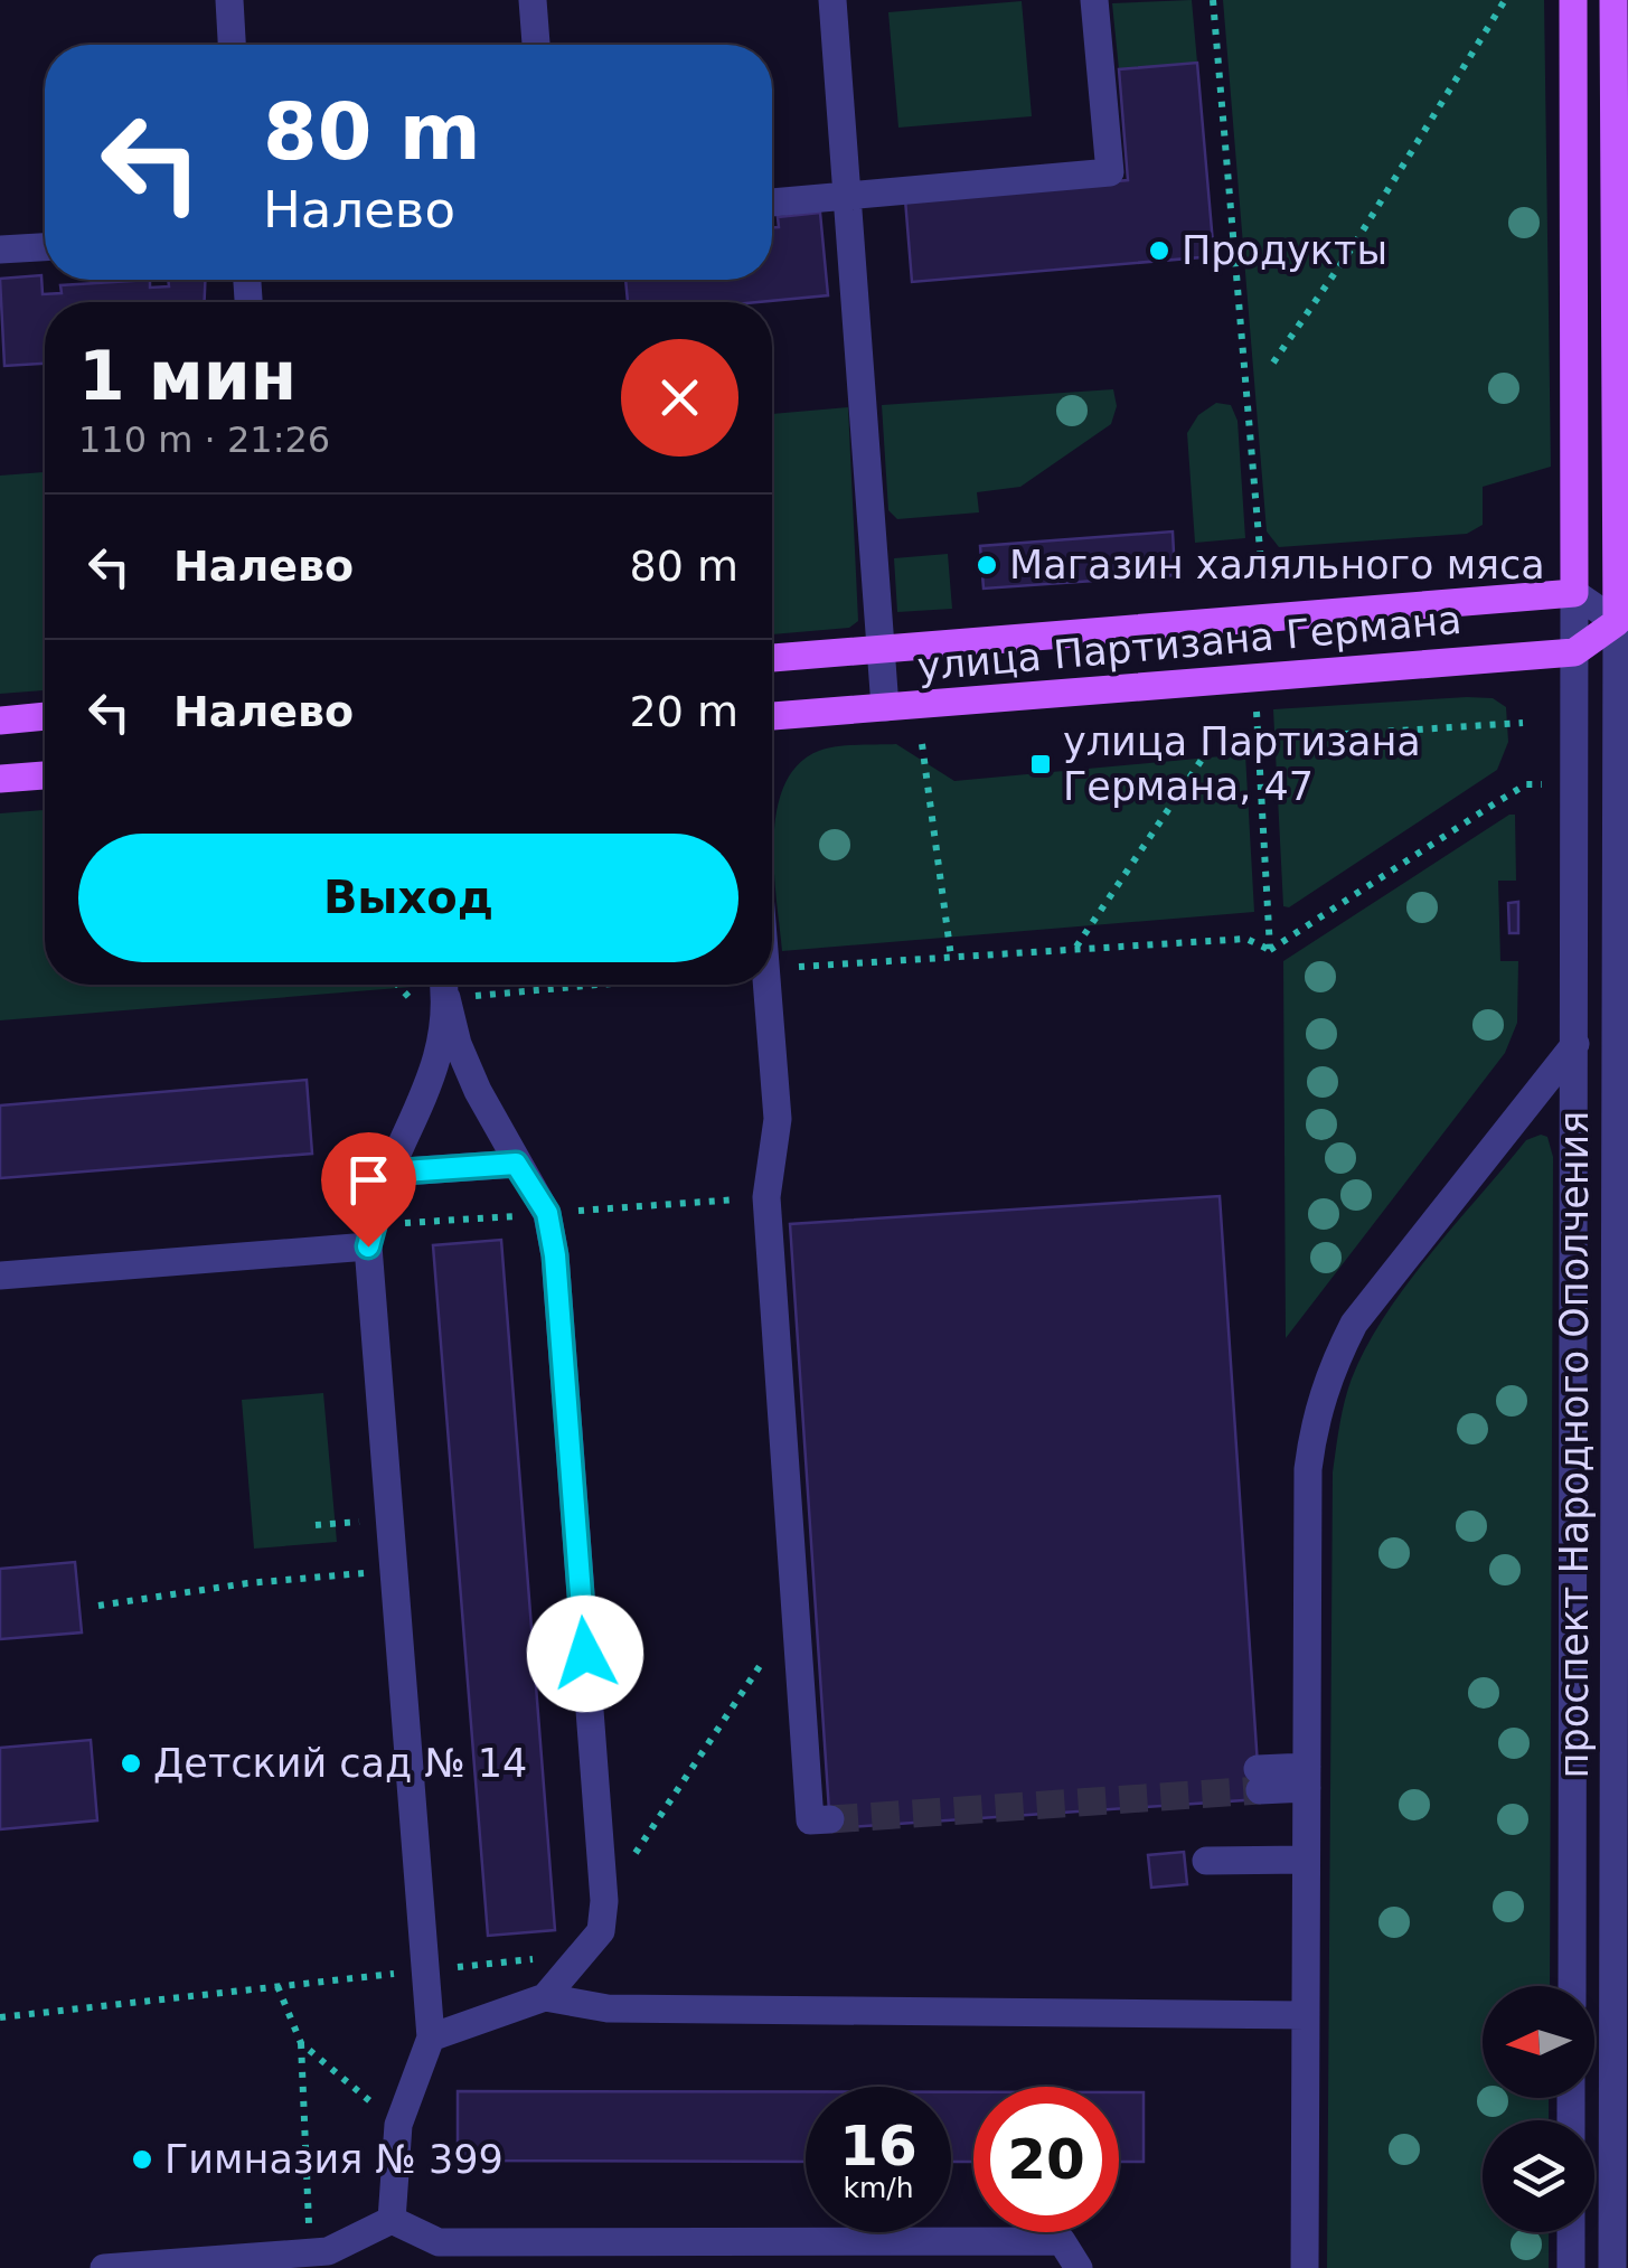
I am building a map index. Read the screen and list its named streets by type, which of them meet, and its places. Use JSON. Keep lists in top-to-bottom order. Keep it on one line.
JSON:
{"streets":{"main road":["улица Партизана Германа","проспект Народного Ополчения"]},"crossings":[["улица Партизана Германа","проспект Народного Ополчения"]],"places":{"other":["Продукты","Магазин халяльного мяса","Детский сад № 14","Гимназия № 399"],"transit":["улица Партизана Германа, 47"]},"north":"left","page":{"turn":["80 m","Налево"],"heading":["1 мин","110 m · 21:26"],"list":[{"name":"Налево","value":"80 m"},{"name":"Налево","value":"20 m"}],"buttons":"Выход","speed":"16 km/h","limit":"20"}}
